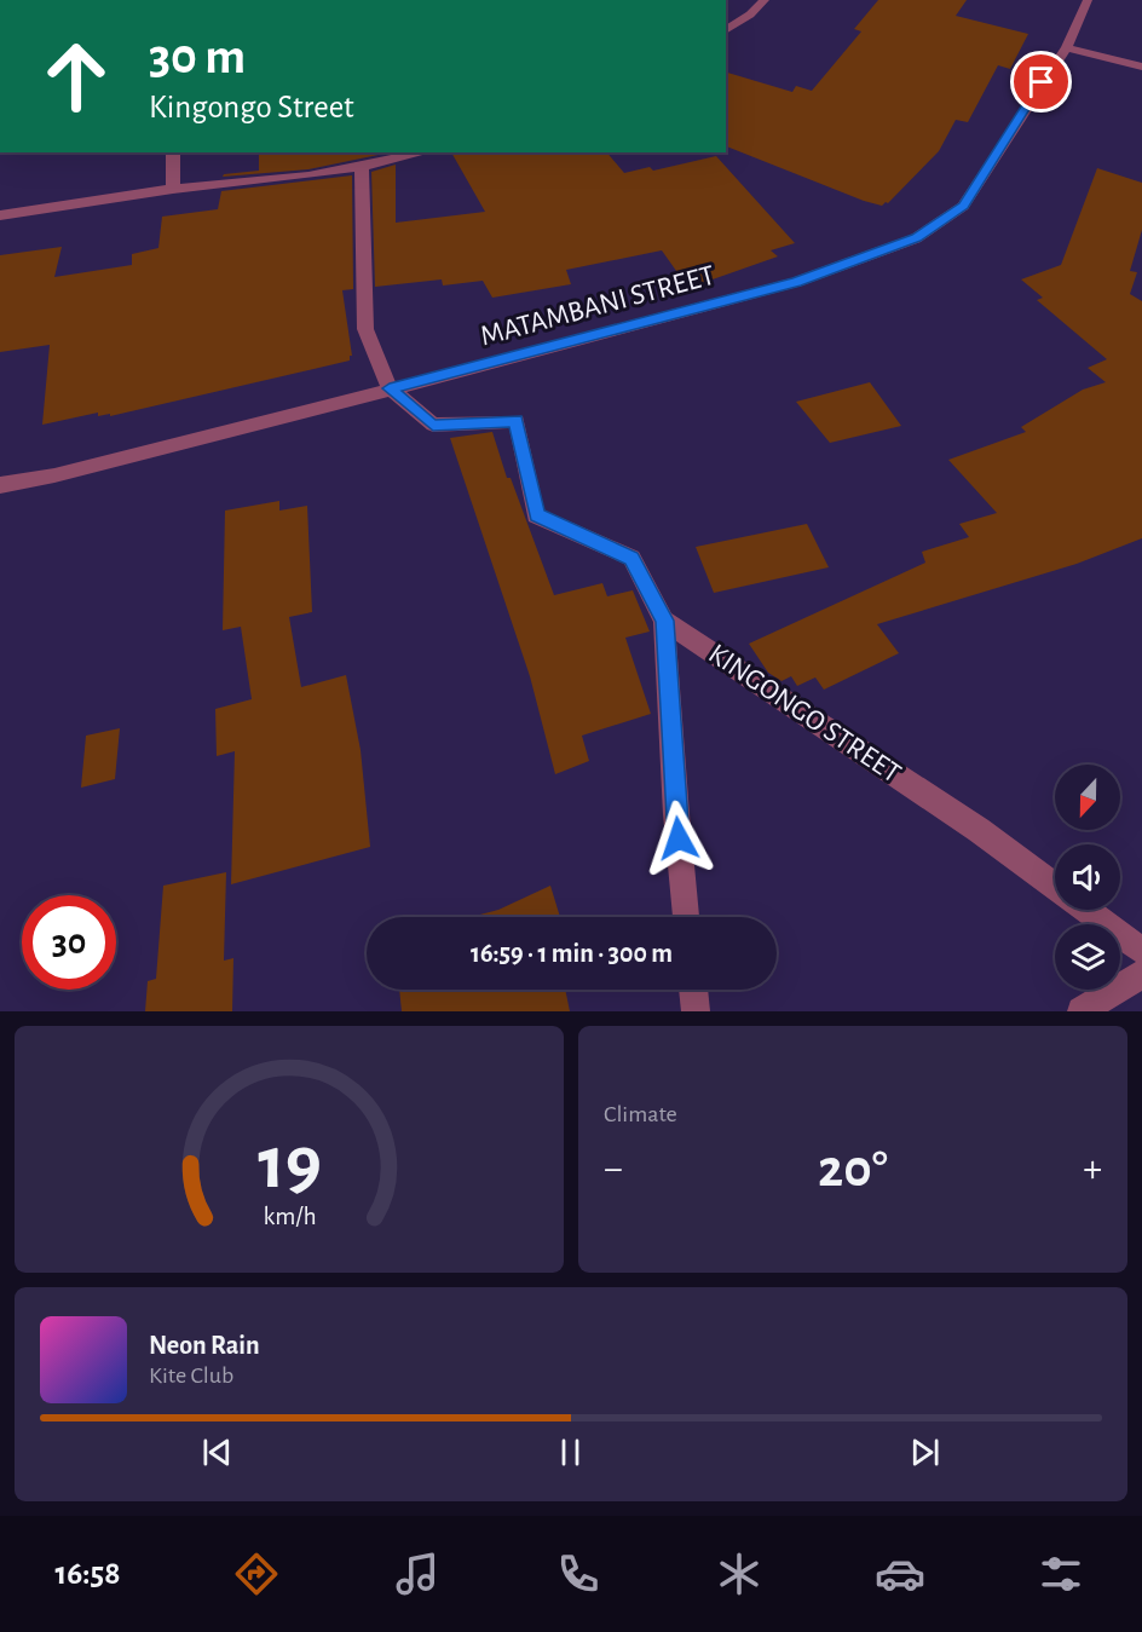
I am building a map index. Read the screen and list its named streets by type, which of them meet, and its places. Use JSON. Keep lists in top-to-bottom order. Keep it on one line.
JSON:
{"streets":{"street":["MATAMBANI STREET","KINGONGO STREET"]},"crossings":[["MATAMBANI STREET","KINGONGO STREET"]],"north":"bottom","page":{"turn":["30 m","Kingongo Street"],"limit":"30","trip":"16:59 · 1 min · 300 m","tile":"Climate","heat":["−","20°","+"],"song":["Neon Rain","Kite Club"],"tabs":"16:58","gauge":["19","km/h"]}}
